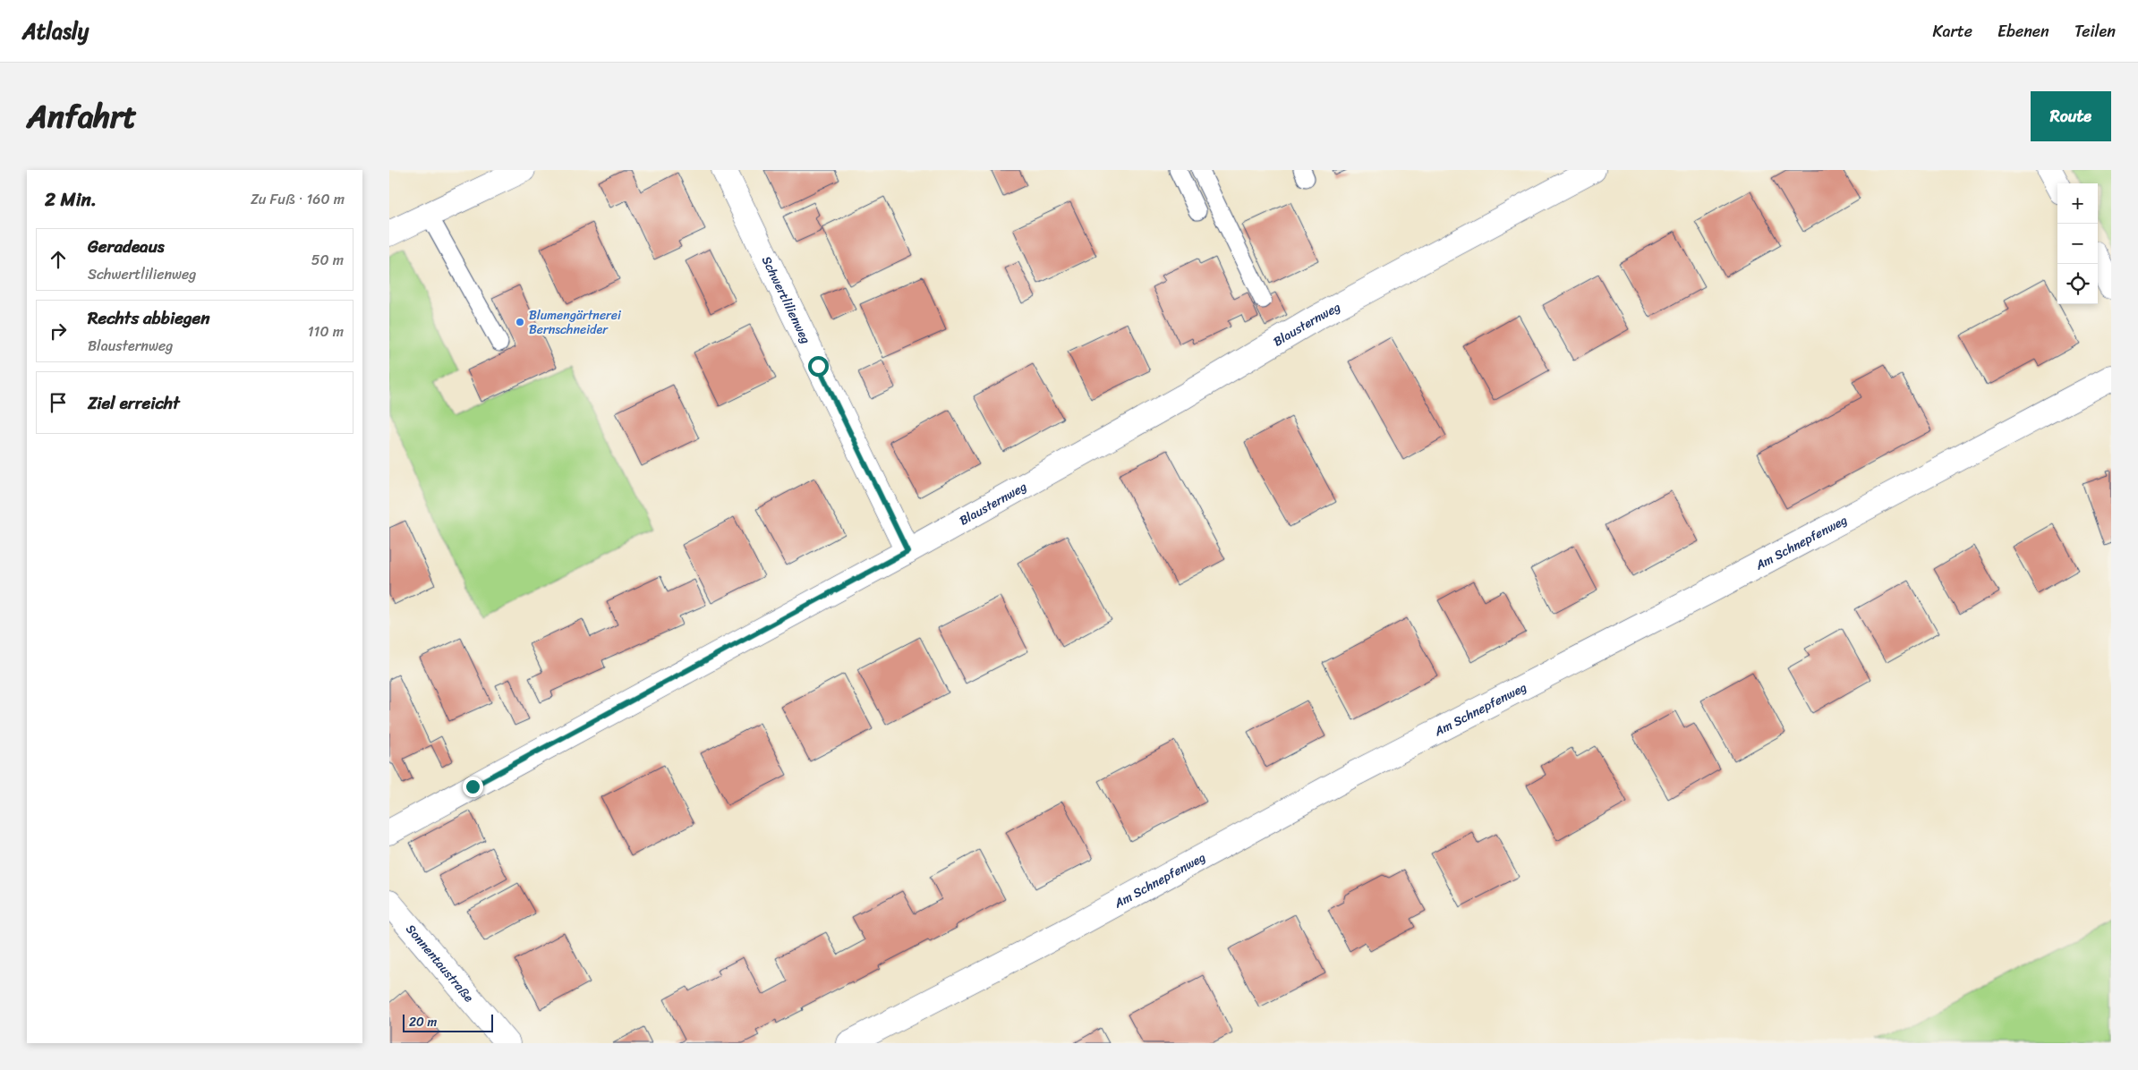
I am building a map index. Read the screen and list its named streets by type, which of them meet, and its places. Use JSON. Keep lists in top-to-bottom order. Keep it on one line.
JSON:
{"streets":{"street":["Schwertlilienweg","Blausternweg","Am Schnepfenweg","Sonnentaustraße"]},"crossings":[["Schwertlilienweg","Blausternweg"]],"places":["Blumengärtnerei Bernschneider"],"scale_bar":"20 m","page":{"header":"Atlasly","nav":["Karte","Ebenen","Teilen"],"title":"Anfahrt","buttons":"Route","heading":["2 Min.","Zu Fuß · 160 m"],"map_buttons":["+","−"],"list":[["Geradeaus","Schwertlilienweg","50 m"],["Rechts abbiegen","Blausternweg","110 m"],"Ziel erreicht"],"scale":"20 m"}}
